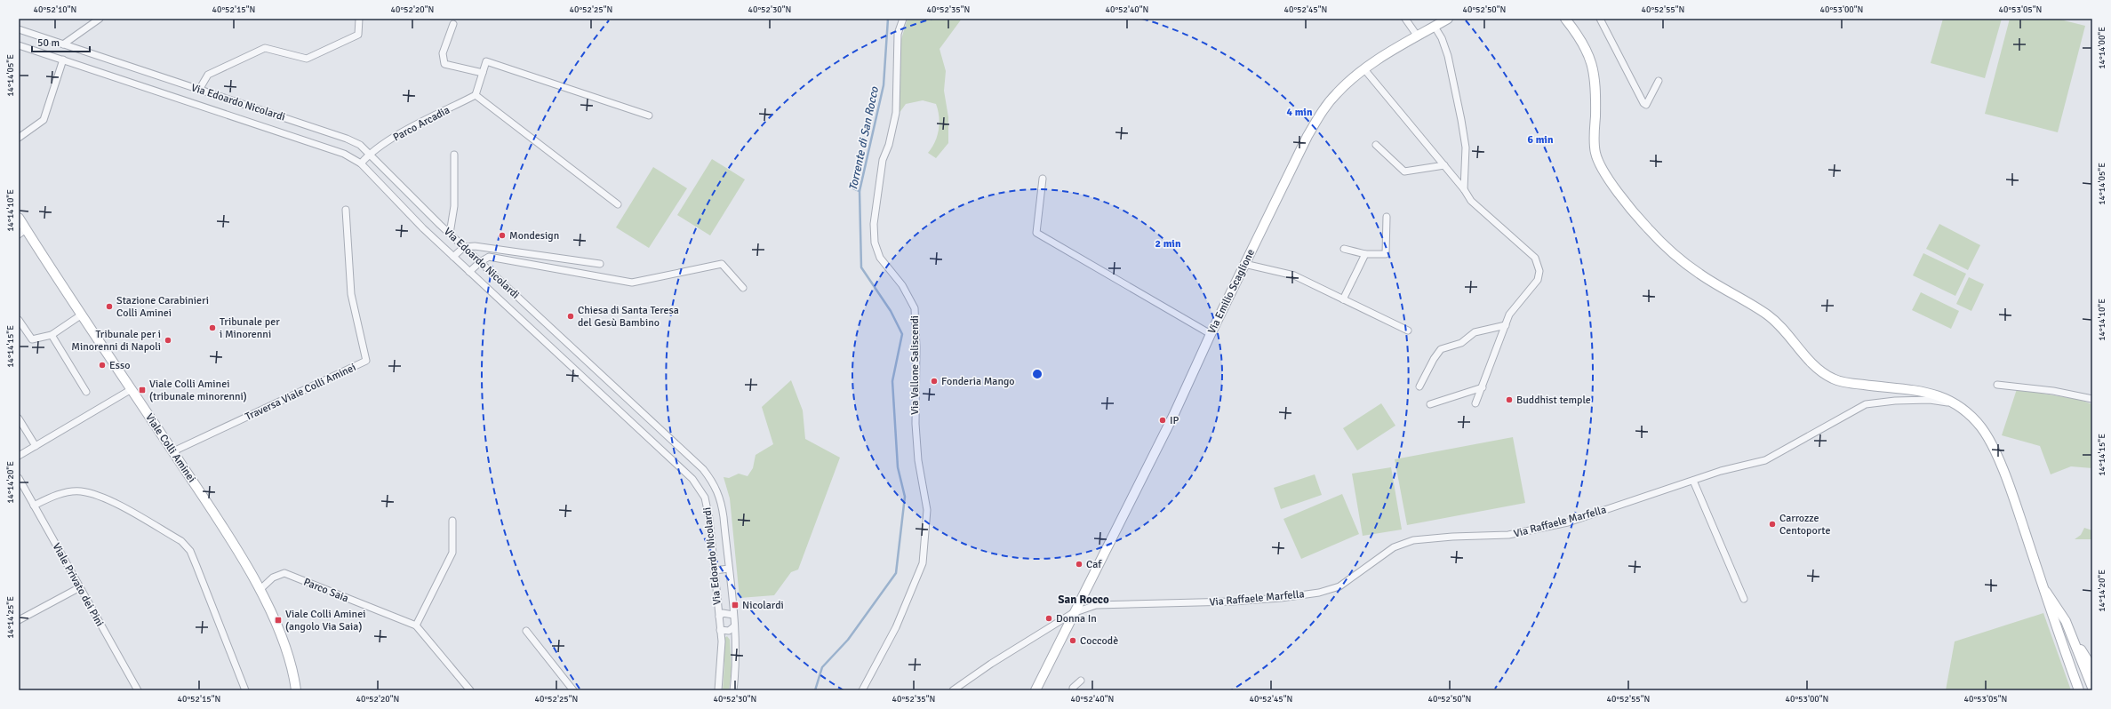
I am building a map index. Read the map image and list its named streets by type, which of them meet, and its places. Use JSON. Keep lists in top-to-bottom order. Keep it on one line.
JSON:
{"streets":{"main road":["Via Emilio Scaglione","Viale Colli Aminei"],"street":["Via Edoardo Nicolardi","Parco Arcadia","Via Vallone Saliscendi","Traversa Viale Colli Aminei","Via Raffaele Marfella","Viale Privato dei Pini","Parco Saia"]},"crossings":[["Via Edoardo Nicolardi","Parco Arcadia"],["Via Emilio Scaglione","Via Raffaele Marfella"],["Traversa Viale Colli Aminei","Viale Colli Aminei"],["Viale Colli Aminei","Parco Saia"]],"districts":["San Rocco"],"water":["Torrente di San Rocco"],"places":{"other":["Mondesign","Stazione Carabinieri Colli Aminei","Chiesa di Santa Teresa del Gesù Bambino","Tribunale per i Minorenni","Tribunale per i Minorenni di Napoli","Esso","Fonderia Mango","Buddhist temple","IP","Carrozze Centoporte","Caf","Donna In","Coccodè"],"transit":["Viale Colli Aminei (tribunale minorenni)","Nicolardi","Viale Colli Aminei (angolo Via Saia)"]},"scale_bar":"50 m","coordinates":["40°52'10\"N","40°52'15\"N","40°52'20\"N","40°52'25\"N","40°52'30\"N","40°52'35\"N","40°52'40\"N","40°52'45\"N","40°52'50\"N","40°52'55\"N","40°53'00\"N","40°53'05\"N","14°14'00\"E","14°14'05\"E","14°14'10\"E","14°14'15\"E","14°14'20\"E","14°14'25\"E"],"rings":["4 min","6 min","2 min"]}
